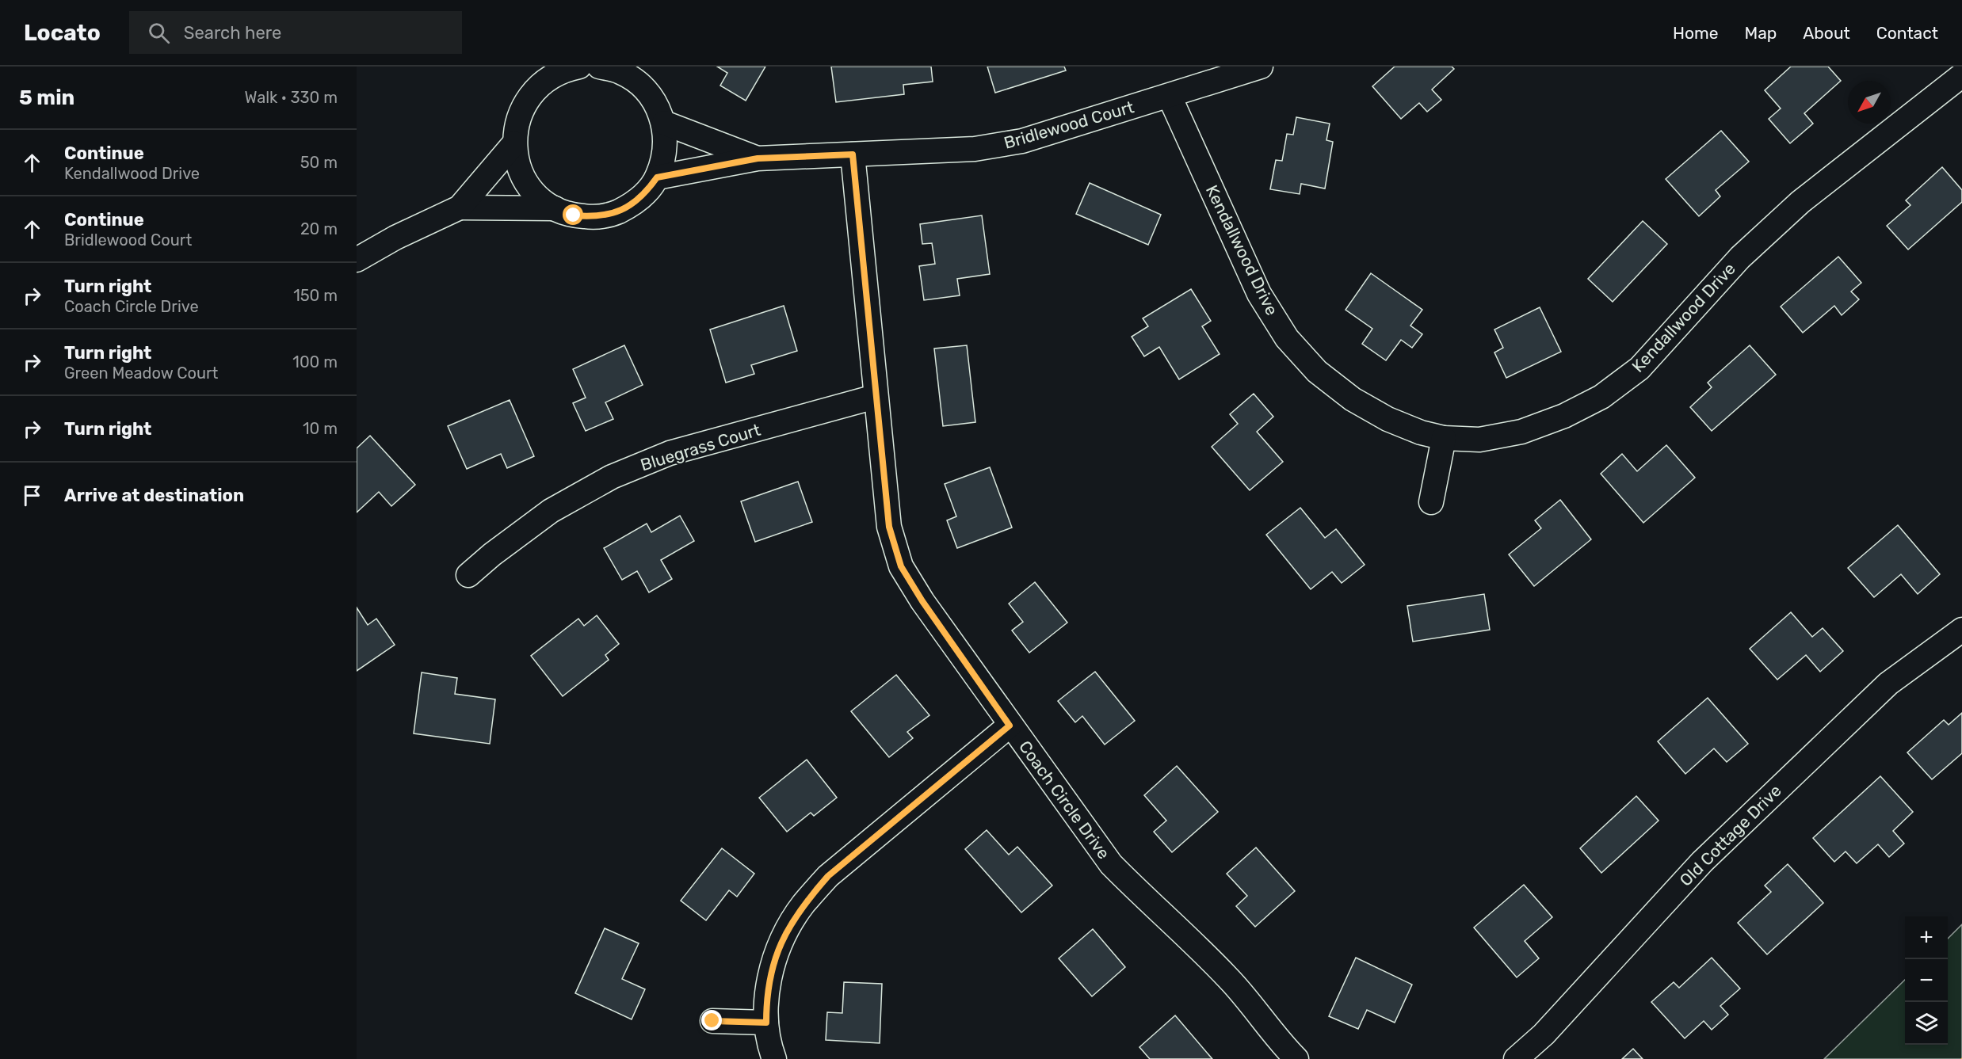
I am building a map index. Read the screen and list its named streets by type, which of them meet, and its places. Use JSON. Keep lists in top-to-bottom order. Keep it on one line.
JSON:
{"streets":{"street":["Bridlewood Court","Kendallwood Drive","Bluegrass Court","Coach Circle Drive","Old Cottage Drive"]},"crossings":[["Bridlewood Court","Kendallwood Drive"],["Bridlewood Court","Coach Circle Drive"],["Bluegrass Court","Coach Circle Drive"]],"north":"bottom left","page":{"header":"Locato","search":"Search here","nav":["Home","Map","About","Contact"],"heading":["5 min","Walk · 330 m"],"list":[["Continue","Kendallwood Drive","50 m"],["Continue","Bridlewood Court","20 m"],["Turn right","Coach Circle Drive","150 m"],["Turn right","Green Meadow Court","100 m"],["Turn right","10 m"],"Arrive at destination"],"map_buttons":["+","−"]}}
